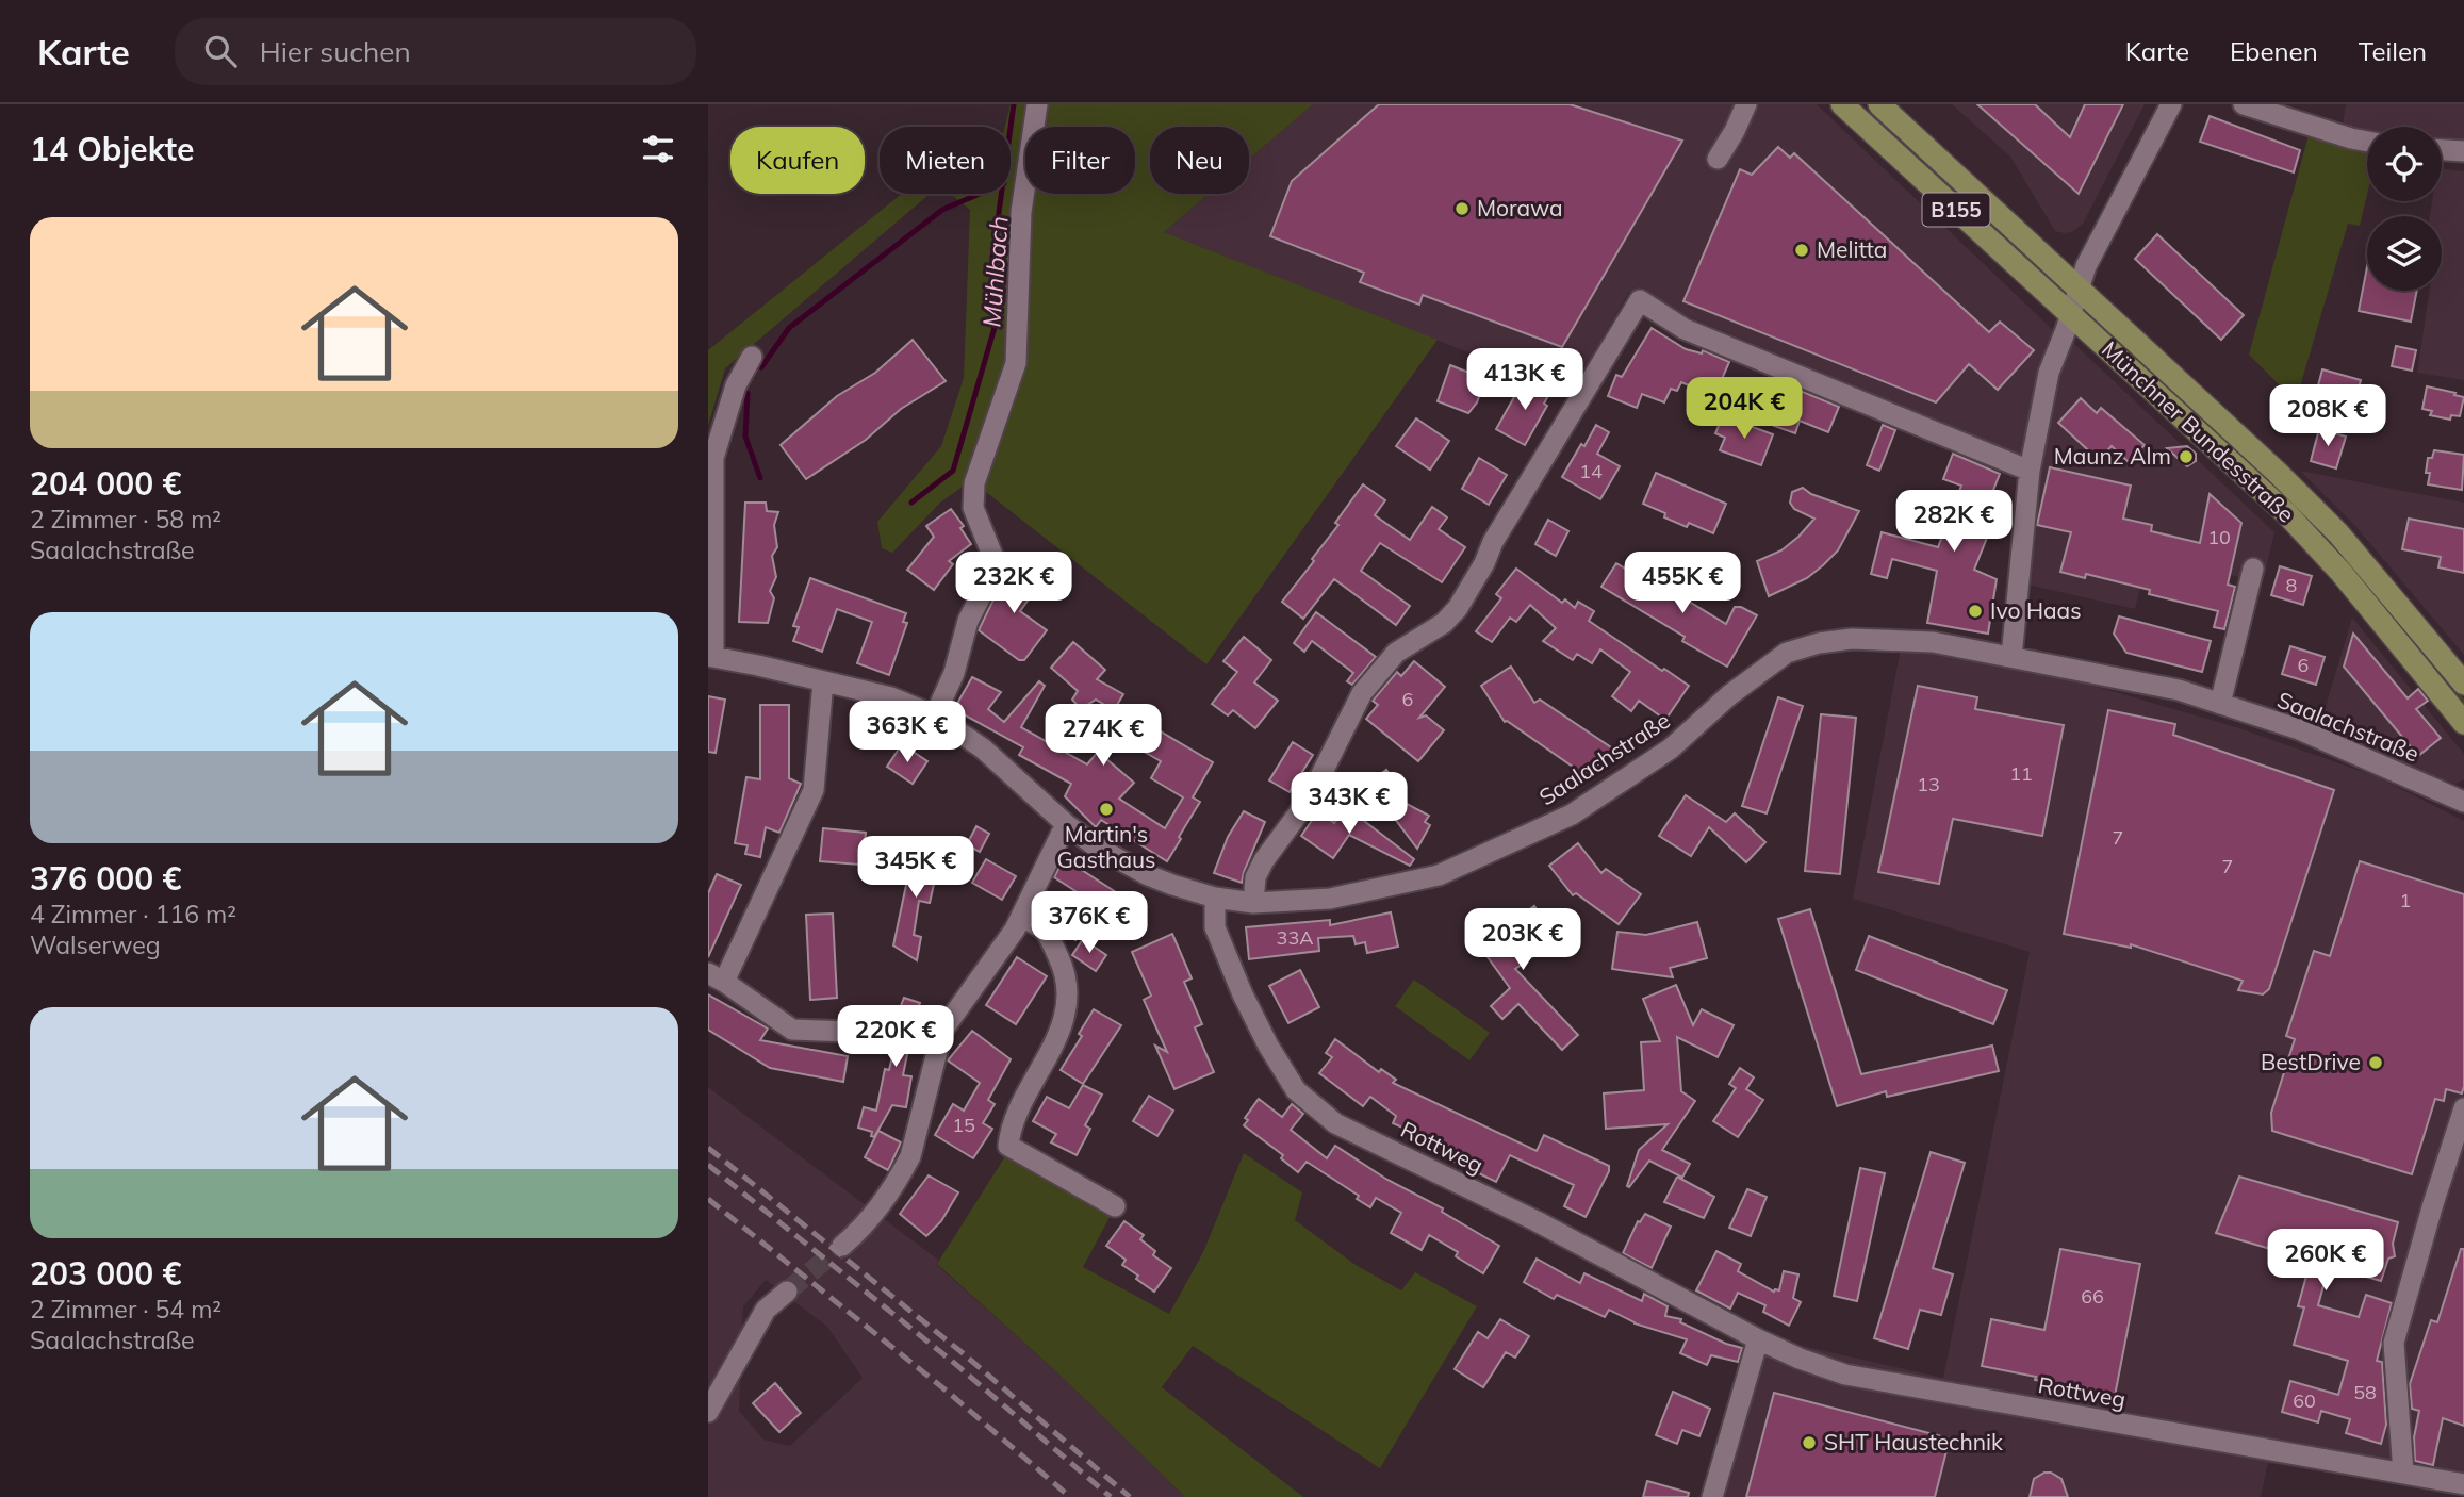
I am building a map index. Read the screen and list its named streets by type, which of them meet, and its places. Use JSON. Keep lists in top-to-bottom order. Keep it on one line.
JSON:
{"streets":{"main road":["B155","Münchner Bundesstraße"],"street":["Saalachstraße","Rottweg"]},"crossings":[["Saalachstraße","Rottweg"]],"water":["Mühlbach"],"places":["Morawa","Melitta","Maunz Alm","Ivo Haas","Martin's Gasthaus","BestDrive","SHT Haustechnik"],"house_numbers":["14","10","8","6","6","11","13","7","7","1","33A","15","66","58","60"],"page":{"header":"Karte","search":"Hier suchen","nav":["Karte","Ebenen","Teilen"],"heading":"14 Objekte","chip":["Kaufen","Mieten","Filter","Neu"],"list":[{"name":"204 000 €","note":"2 Zimmer · 58 m² · Saalachstraße"},{"name":"376 000 €","note":"4 Zimmer · 116 m² · Walserweg"},{"name":"203 000 €","note":"2 Zimmer · 54 m² · Saalachstraße"}],"price":["413K €","204K €","208K €","282K €","232K €","455K €","363K €","274K €","343K €","345K €","376K €","203K €","220K €","260K €"]}}
